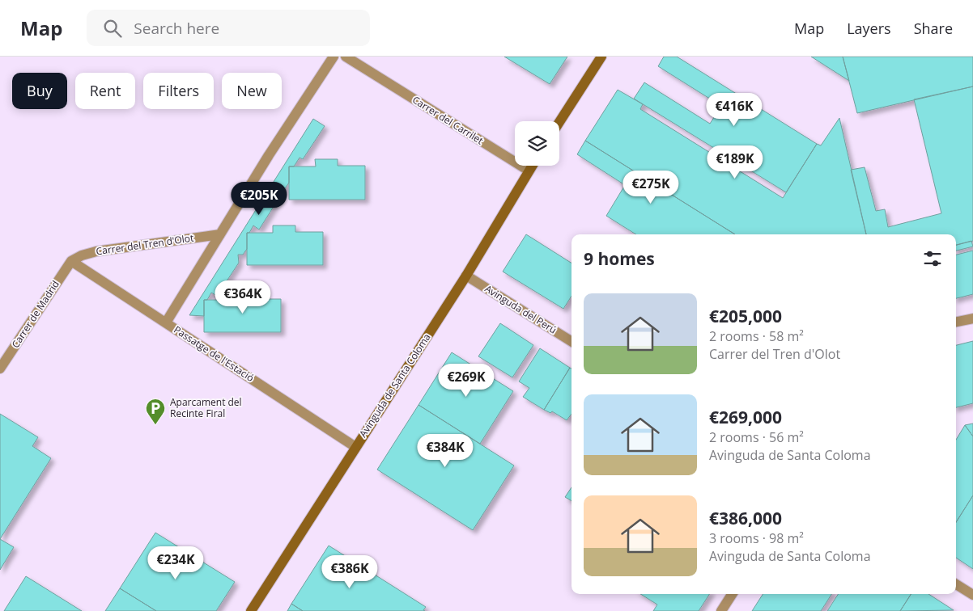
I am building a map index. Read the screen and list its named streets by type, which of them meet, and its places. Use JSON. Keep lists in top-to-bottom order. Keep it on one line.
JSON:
{"streets":{"main road":["Avinguda de Santa Coloma"],"street":["Carrer del Carrilet","Carrer del Tren d'Olot","Avinguda del Perú","Carrer de Madrid","Passatge de l'Estació"]},"crossings":[["Carrer del Carrilet","Avinguda de Santa Coloma"],["Carrer del Tren d'Olot","Carrer de Madrid"],["Carrer del Tren d'Olot","Passatge de l'Estació"],["Avinguda del Perú","Avinguda de Santa Coloma"],["Carrer de Madrid","Passatge de l'Estació"],["Passatge de l'Estació","Avinguda de Santa Coloma"]],"places":{"parking":["Aparcament del Recinte Firal"]},"page":{"header":"Map","search":"Search here","nav":["Map","Layers","Share"],"chip":["Buy","Rent","Filters","New"],"price":["€416K","€189K","€275K","€205K","€364K","€269K","€384K","€234K","€386K"],"heading":"9 homes","list":[{"name":"€205,000","note":"2 rooms · 58 m² · Carrer del Tren d'Olot"},{"name":"€269,000","note":"2 rooms · 56 m² · Avinguda de Santa Coloma"},{"name":"€386,000","note":"3 rooms · 98 m² · Avinguda de Santa Coloma"}]}}
